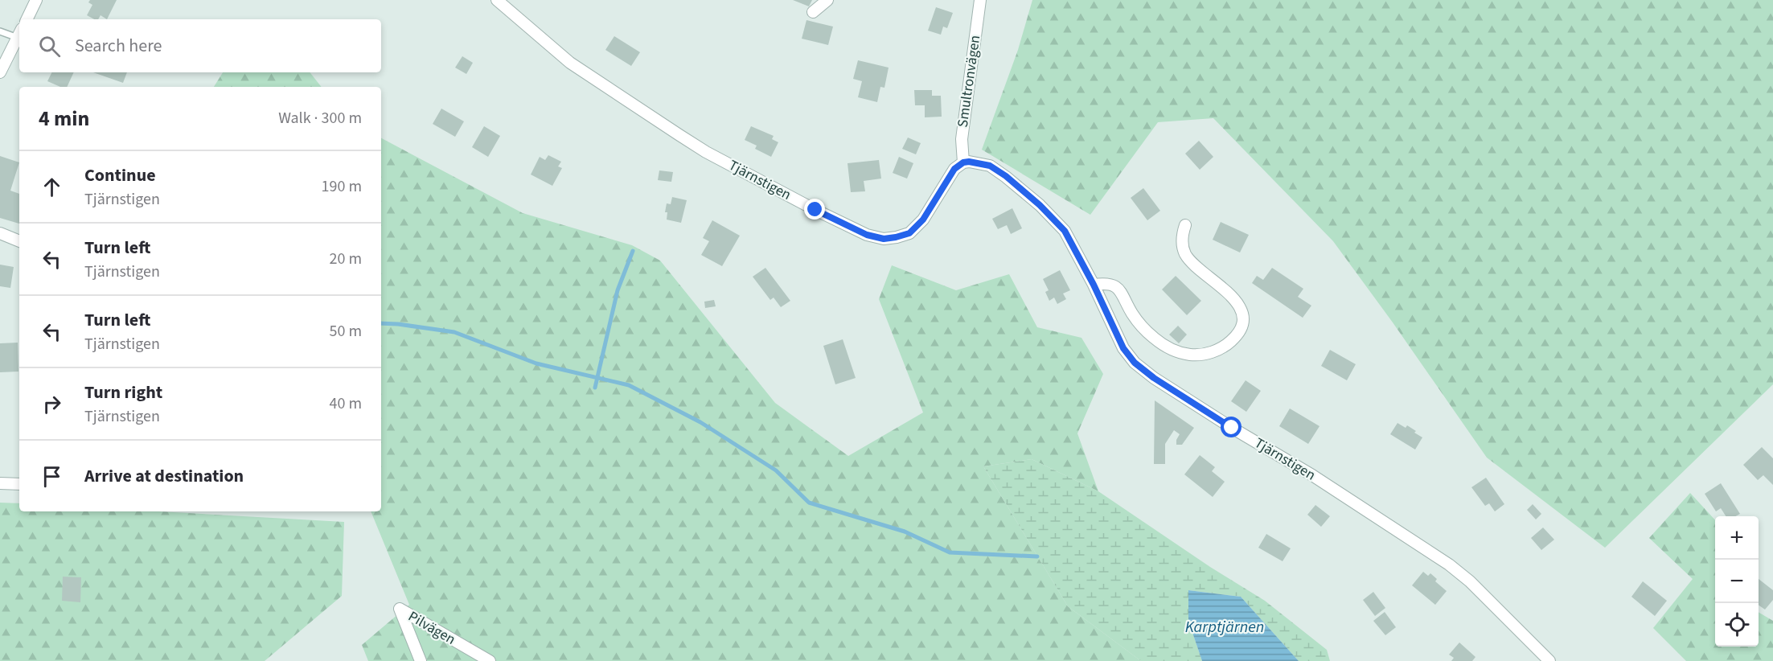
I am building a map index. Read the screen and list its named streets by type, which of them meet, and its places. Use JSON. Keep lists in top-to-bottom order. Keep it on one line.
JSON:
{"streets":{"street":["Smultronvägen","Tjärnstigen","Pilvägen"]},"crossings":[["Smultronvägen","Tjärnstigen"]],"water":["Karptjärnen"],"page":{"search":"Search here","heading":["4 min","Walk · 300 m"],"list":[["Continue","Tjärnstigen","190 m"],["Turn left","Tjärnstigen","20 m"],["Turn left","Tjärnstigen","50 m"],["Turn right","Tjärnstigen","40 m"],"Arrive at destination"],"map_buttons":["+","−"]}}
